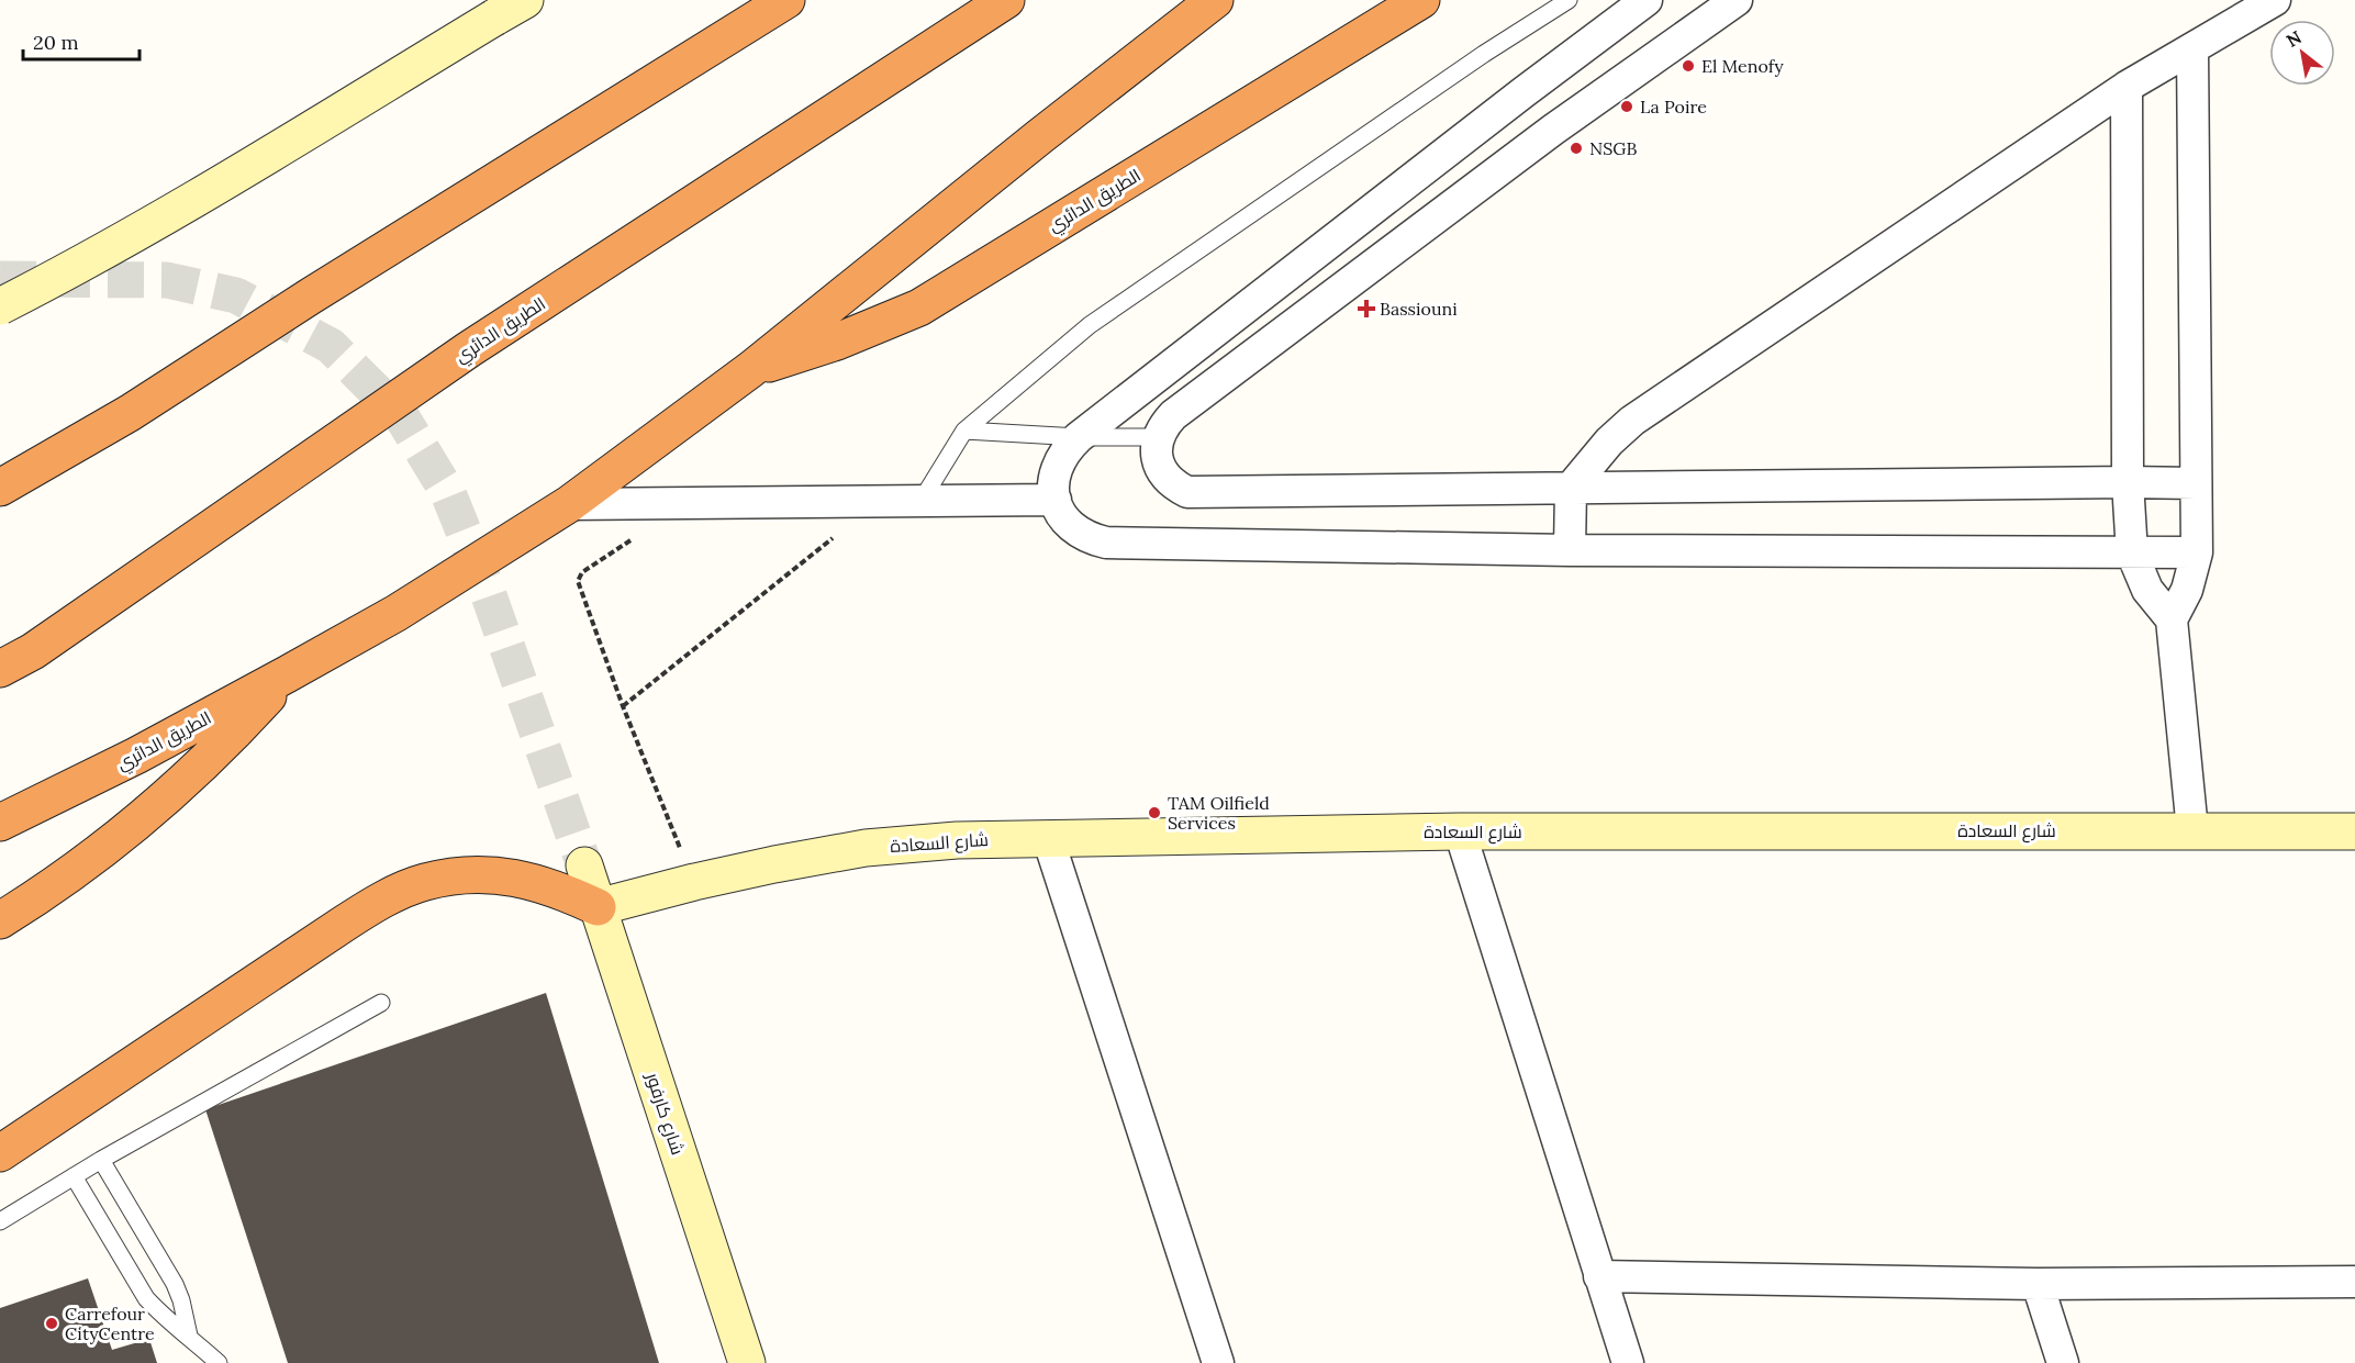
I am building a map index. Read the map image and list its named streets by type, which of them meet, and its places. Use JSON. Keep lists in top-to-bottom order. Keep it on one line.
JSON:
{"streets":{"highway":["الطريق الدائري"],"street":["شارع السعادة","شارع كارفور"]},"crossings":[["شارع السعادة","شارع كارفور"]],"places":{"other":["El Menofy","La Poire","NSGB","TAM Oilfield Services","Carrefour CityCentre"],"health":["Bassiouni"]},"scale_bar":"20 m","north":"top left"}
